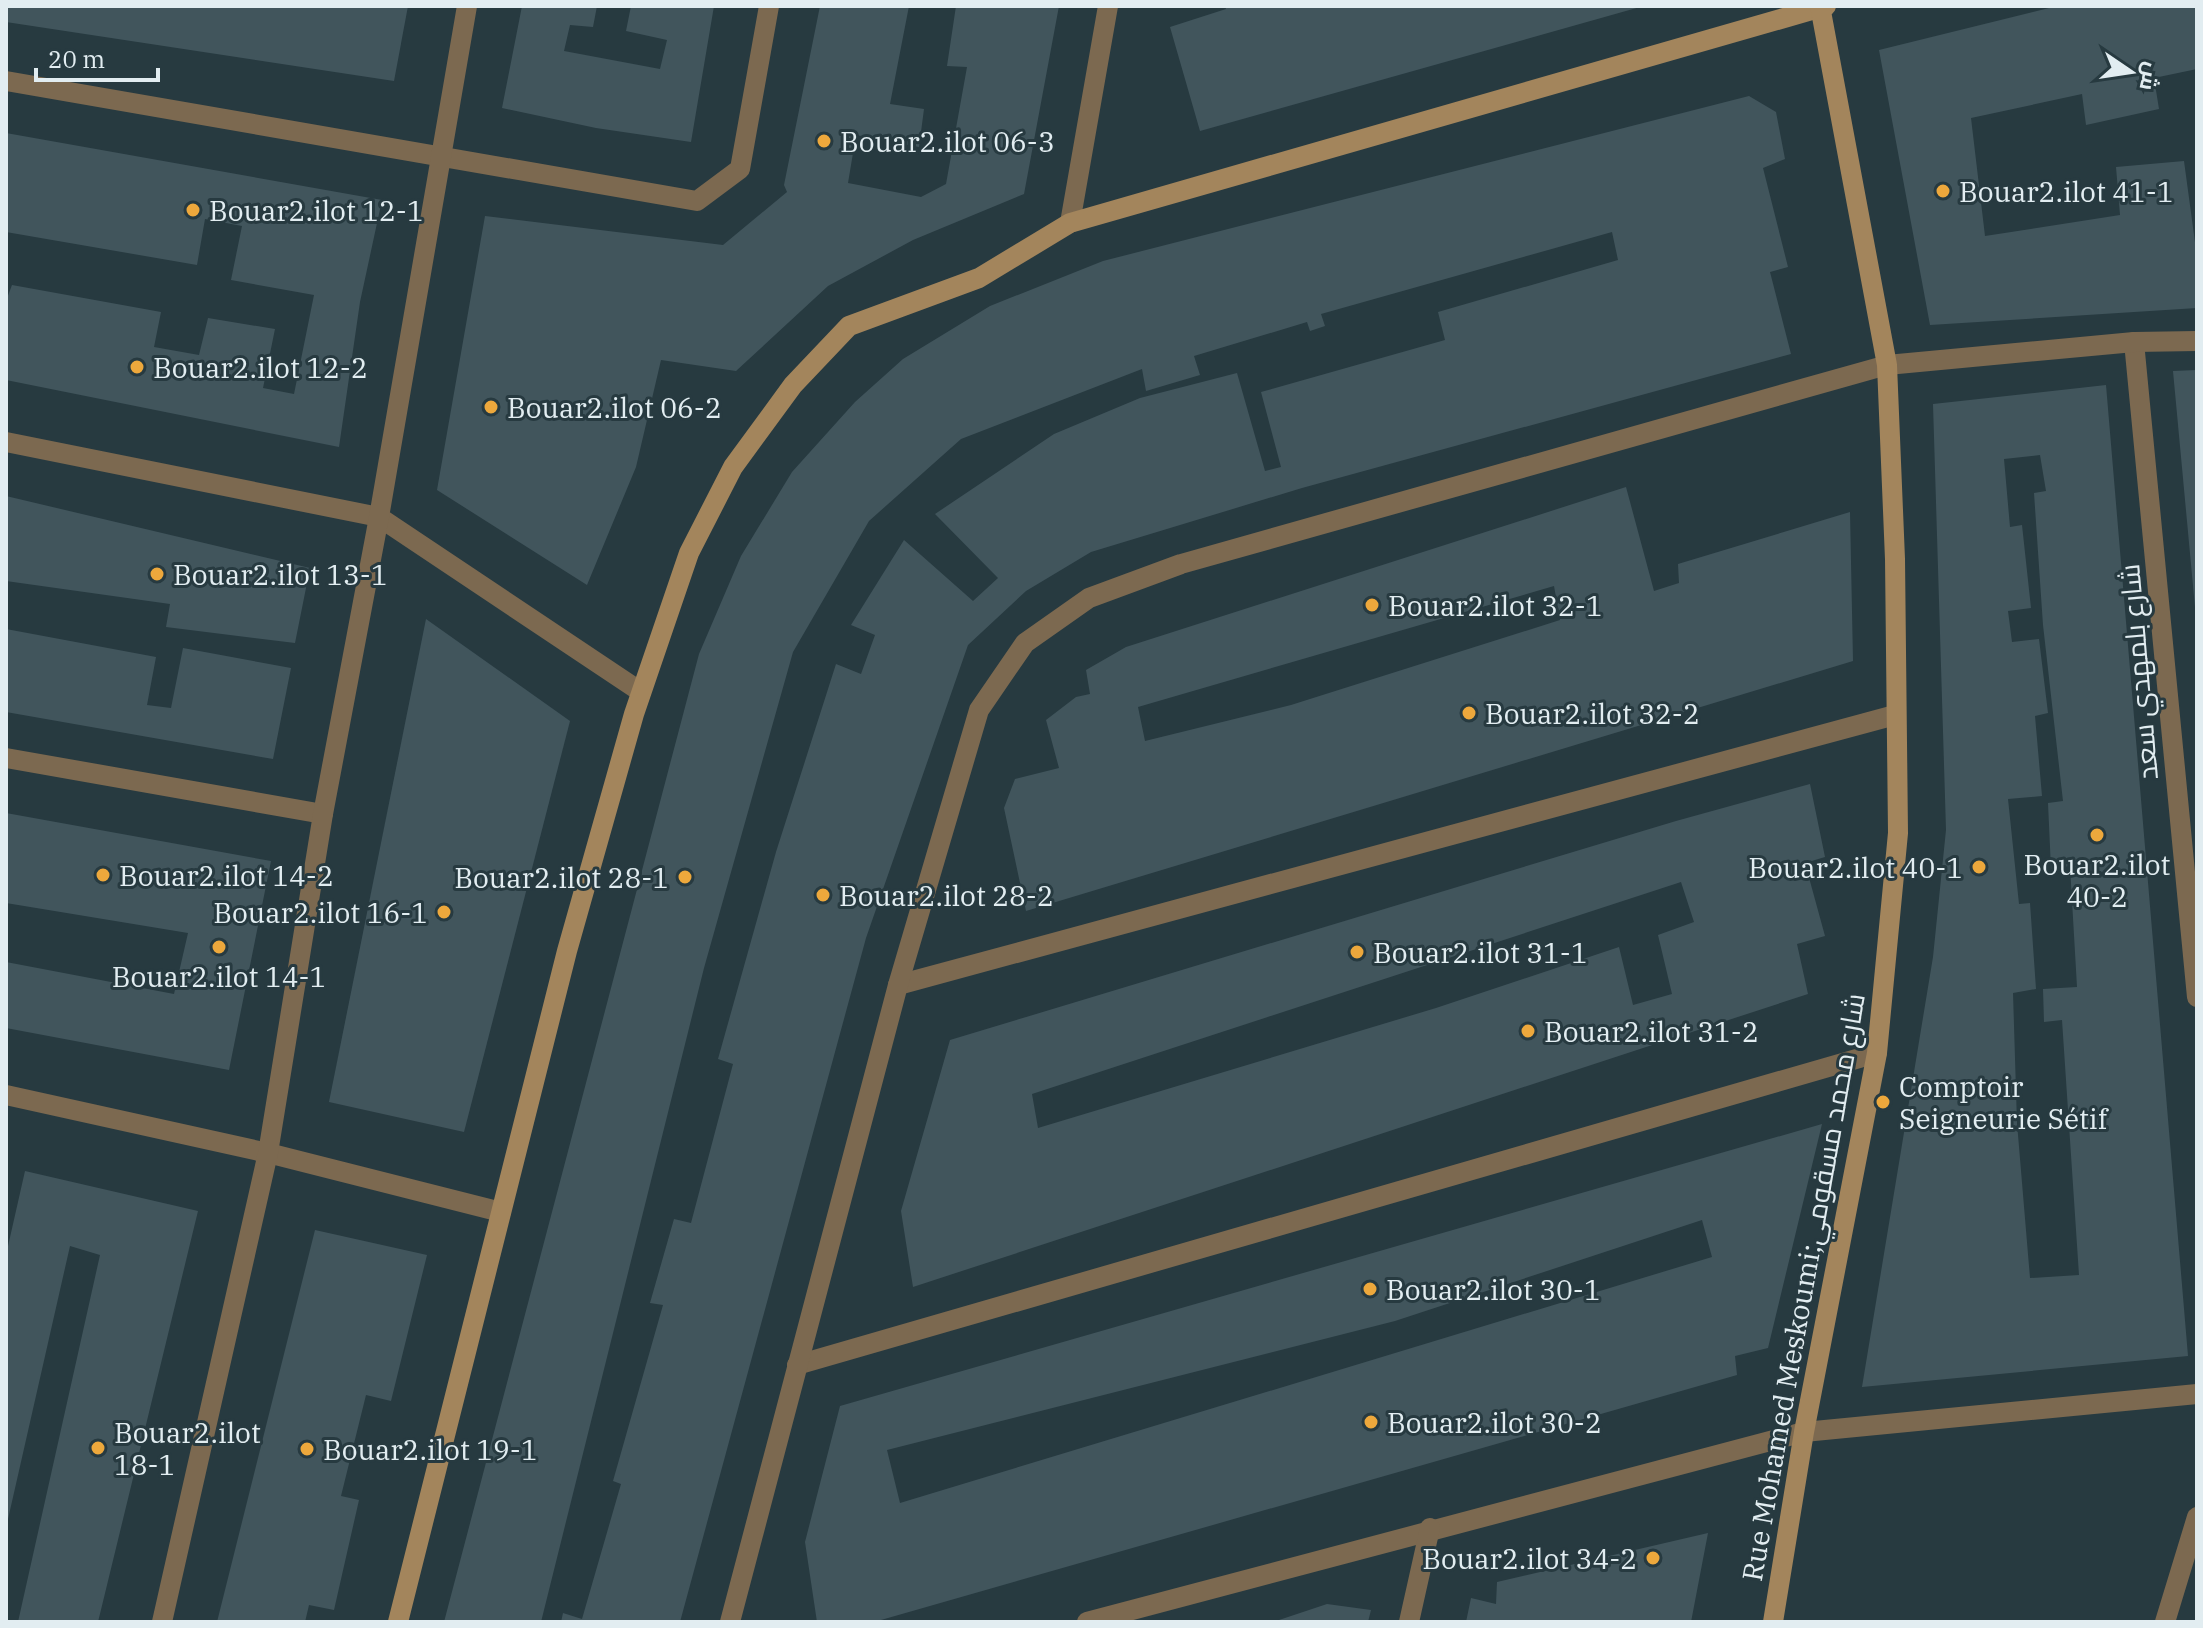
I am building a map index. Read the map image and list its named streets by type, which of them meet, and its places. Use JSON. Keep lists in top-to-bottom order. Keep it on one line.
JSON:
{"streets":{"street":["شارع بلمهدي سعد","Rue Mohamed Meskoumi;شارع محمد مسقومي"]},"places":["Bouar2.ilot 06-3","Bouar2.ilot 41-1","Bouar2.ilot 12-1","Bouar2.ilot 12-2","Bouar2.ilot 06-2","Bouar2.ilot 13-1","Bouar2.ilot 32-1","Bouar2.ilot 32-2","Bouar2.ilot 40-2","Bouar2.ilot 40-1","Bouar2.ilot 14-2","Bouar2.ilot 28-1","Bouar2.ilot 28-2","Bouar2.ilot 16-1","Bouar2.ilot 14-1","Bouar2.ilot 31-1","Bouar2.ilot 31-2","Comptoir Seigneurie Sétif","Bouar2.ilot 30-1","Bouar2.ilot 30-2","Bouar2.ilot 18-1","Bouar2.ilot 19-1","Bouar2.ilot 34-2"],"scale_bar":"20 m","north":"right"}
